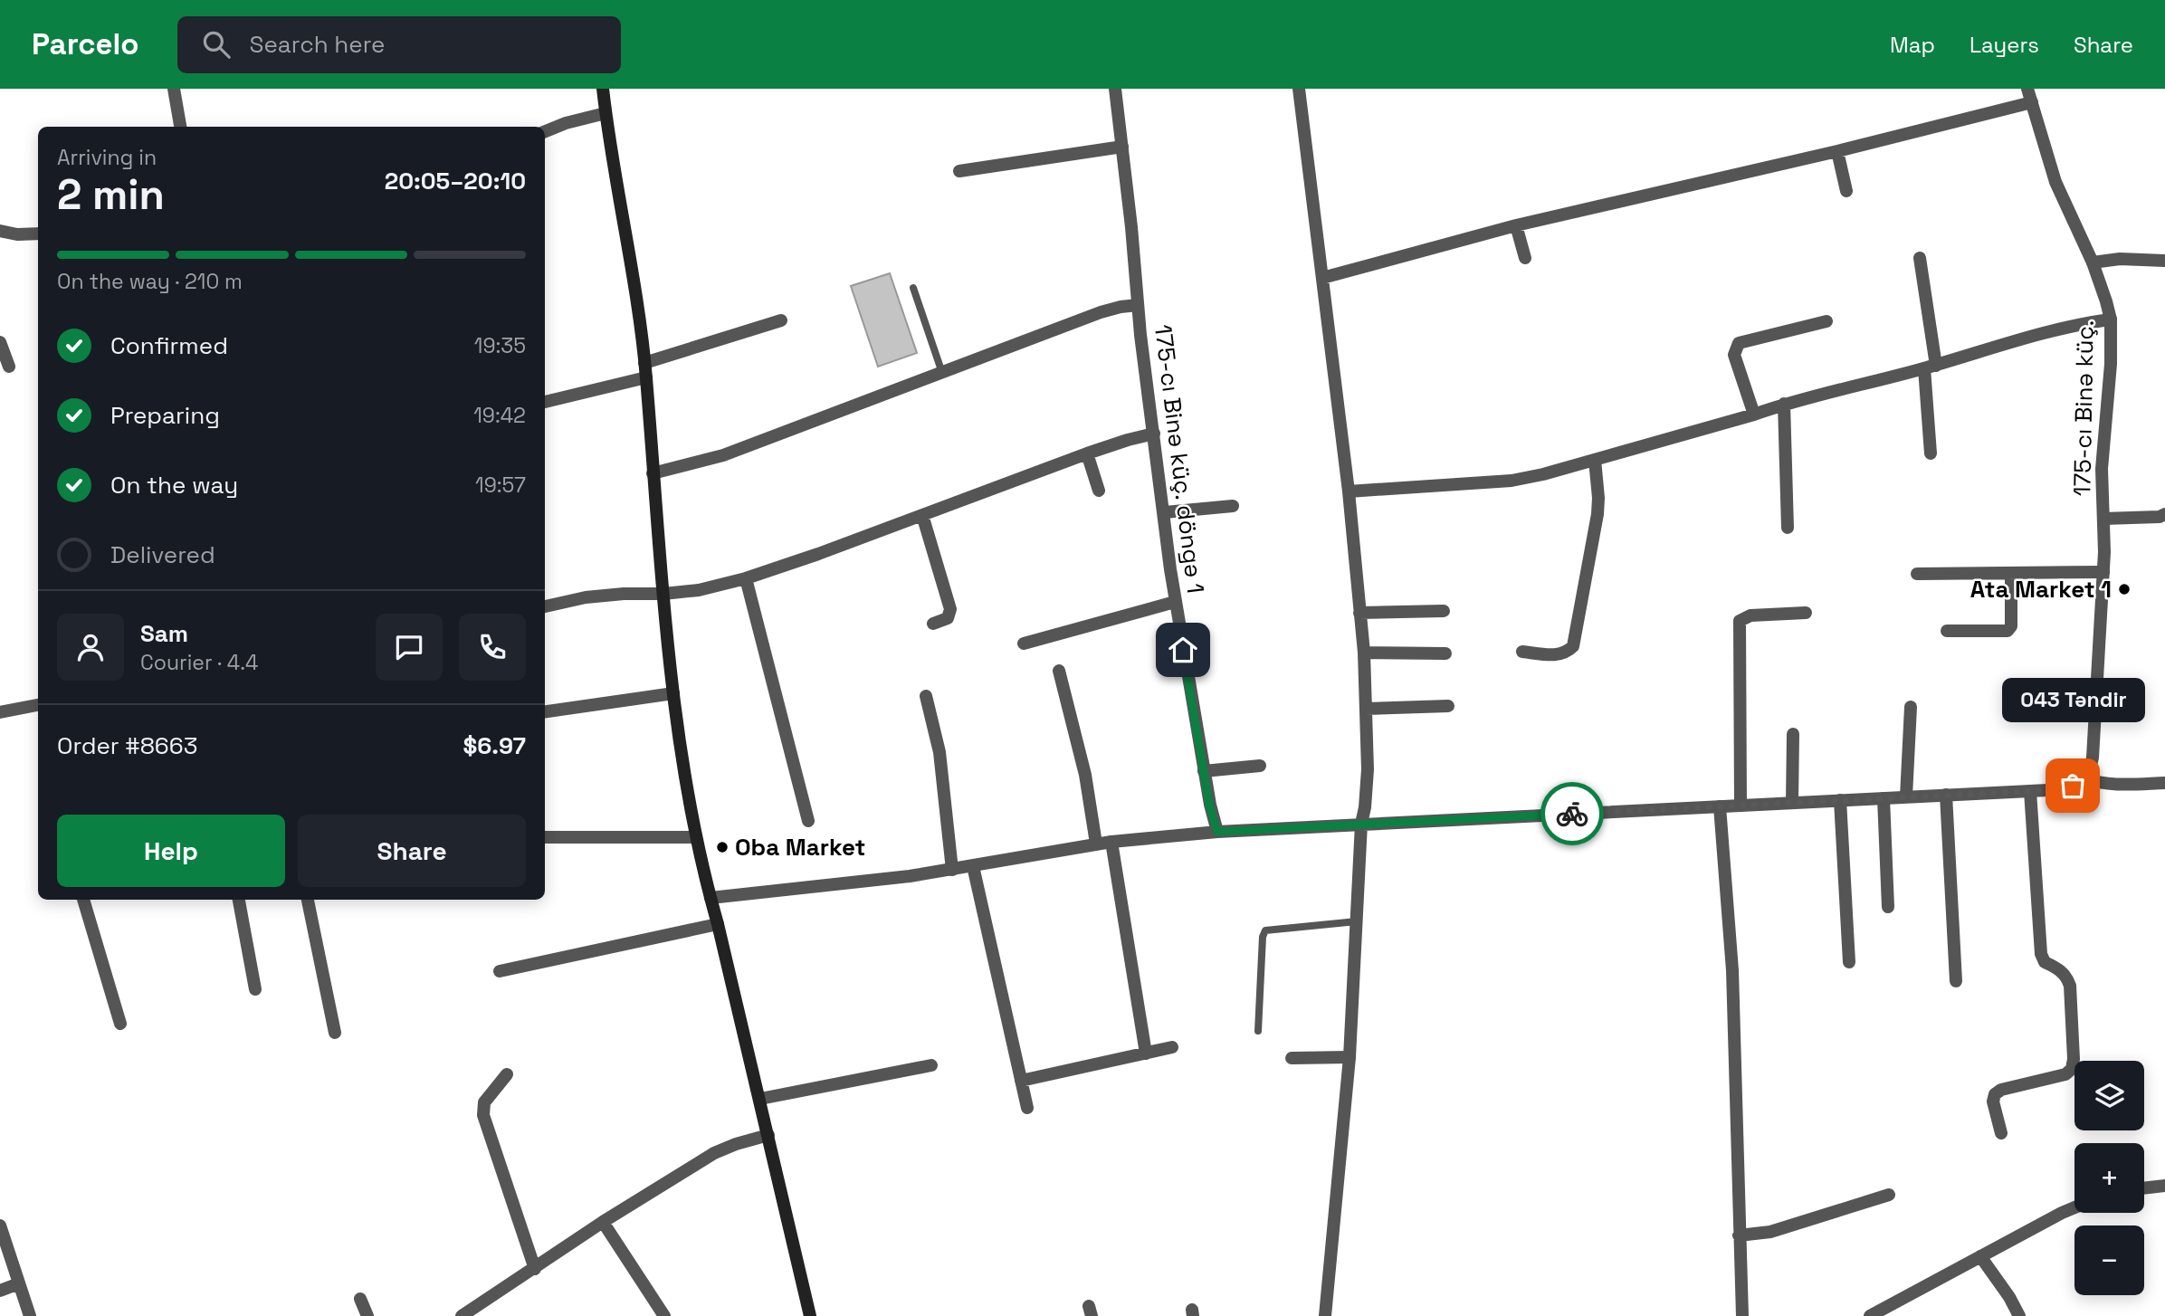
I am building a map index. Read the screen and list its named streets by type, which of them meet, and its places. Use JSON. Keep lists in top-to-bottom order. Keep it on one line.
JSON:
{"streets":{"street":["175-cı Binə küç.","175-cı Binə küç. döngə 1"]},"places":["Ata Market 1","043 Təndir","Oba Market"],"page":{"header":"Parcelo","search":"Search here","nav":["Map","Layers","Share"],"heading":["2 min","Arriving in","20:05–20:10"],"panel":["Sam","Courier · 4.4","Order #8663","$6.97"],"bar":"On the way · 210 m","list":[["Confirmed","19:35"],["Preparing","19:42"],["On the way","19:57"],"Delivered"],"bubble":"043 Təndir","buttons":["Help","Share"],"map_buttons":["+","−"]}}
